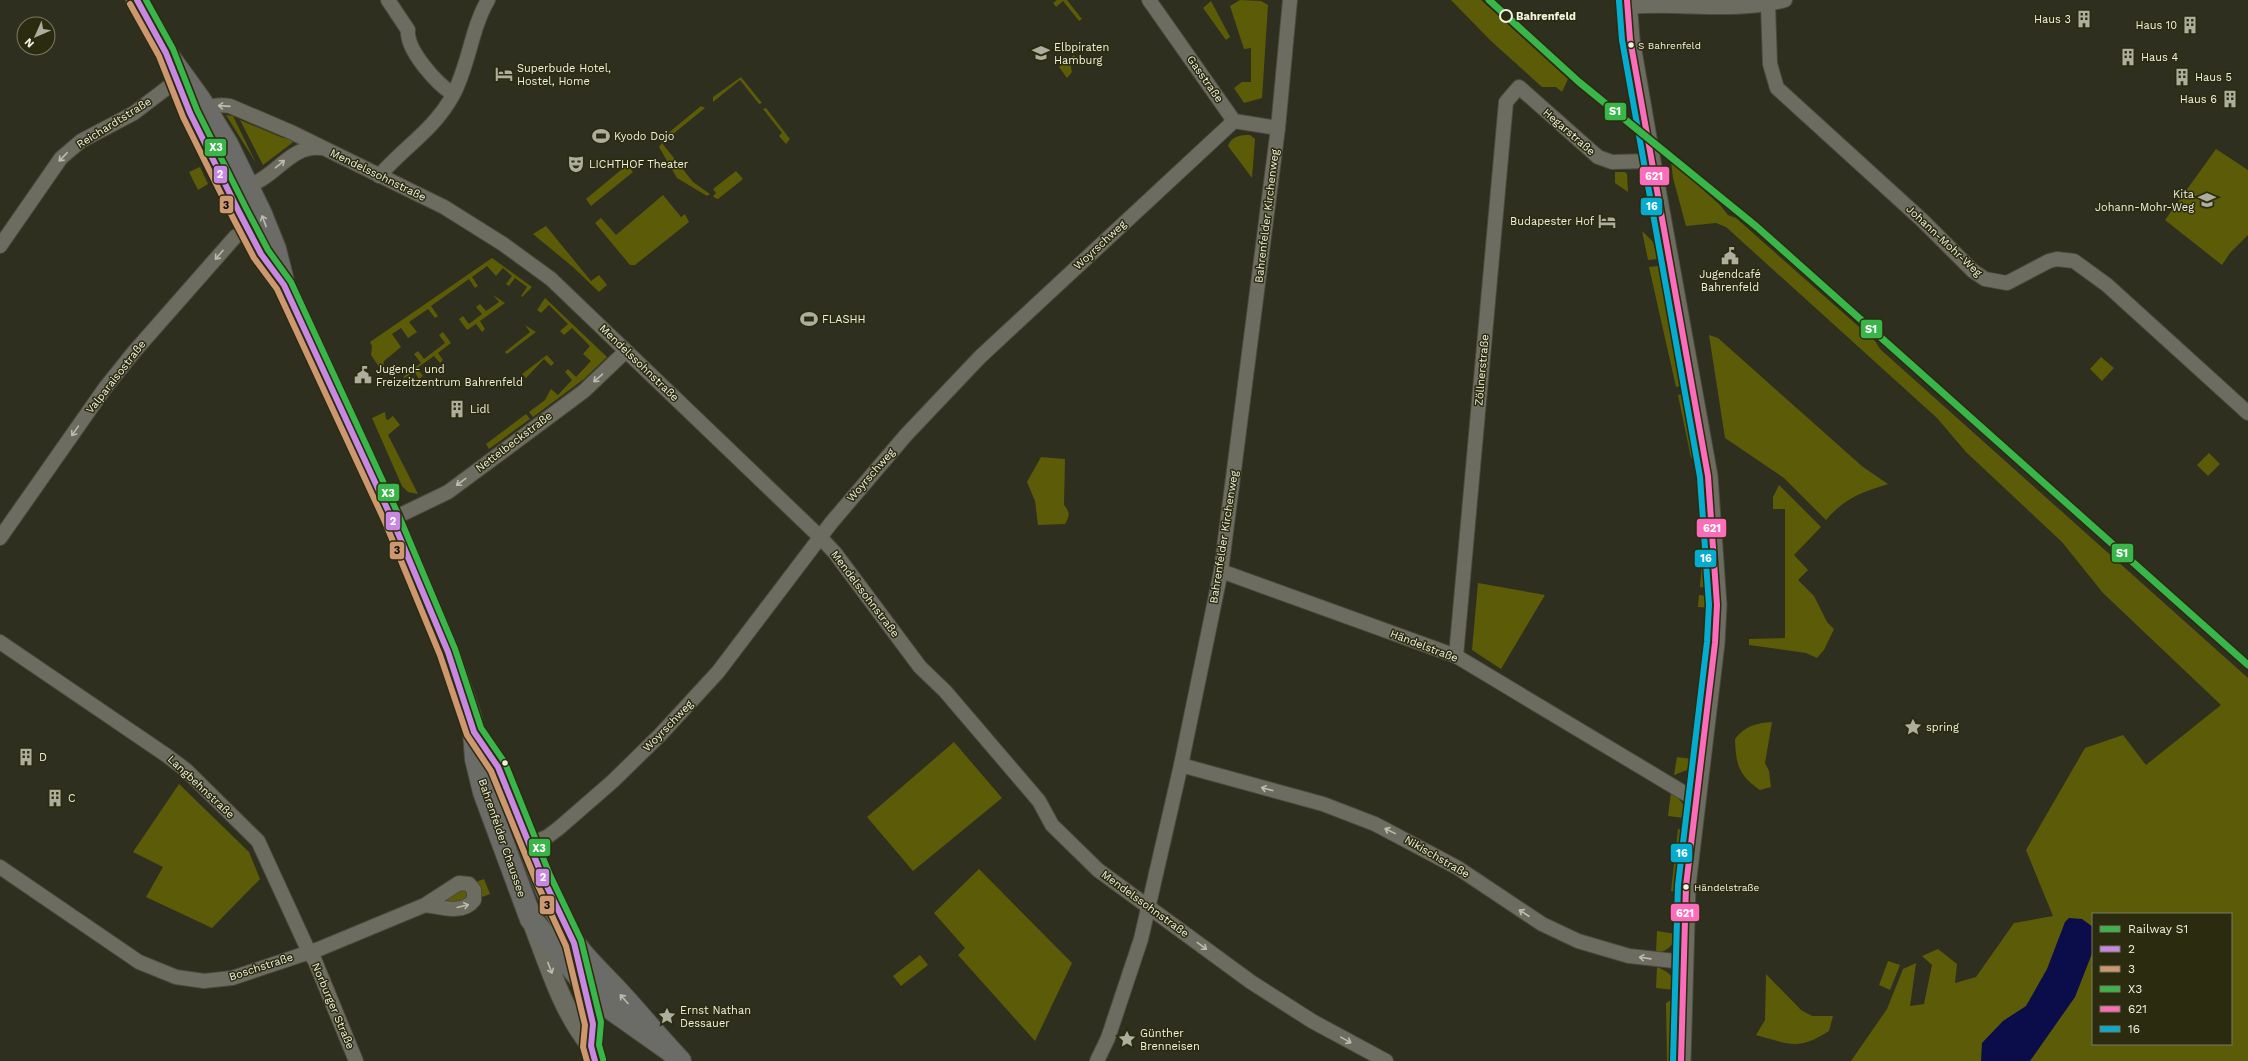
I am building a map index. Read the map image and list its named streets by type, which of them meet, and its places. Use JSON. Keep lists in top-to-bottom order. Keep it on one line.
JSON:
{"streets":{"main road":["Bahrenfelder Chaussee"],"street":["Gasstraße","Reichardtstraße","Hegarstraße","Mendelssohnstraße","Bahrenfelder Kirchenweg","Johann-Mohr-Weg","Woyrschweg","Zöllnerstraße","Valparaisostraße","Nettelbeckstraße","Händelstraße","Langbehnstraße","Nikischstraße","Boschstraße","Norburger Straße"]},"crossings":[["Gasstraße","Woyrschweg"],["Reichardtstraße","Bahrenfelder Chaussee"],["Hegarstraße","Zöllnerstraße"],["Mendelssohnstraße","Bahrenfelder Kirchenweg"],["Mendelssohnstraße","Woyrschweg"],["Mendelssohnstraße","Nettelbeckstraße"],["Mendelssohnstraße","Bahrenfelder Chaussee"],["Bahrenfelder Kirchenweg","Händelstraße"],["Bahrenfelder Kirchenweg","Nikischstraße"],["Woyrschweg","Bahrenfelder Chaussee"],["Zöllnerstraße","Händelstraße"],["Valparaisostraße","Bahrenfelder Chaussee"],["Nettelbeckstraße","Bahrenfelder Chaussee"],["Langbehnstraße","Boschstraße"],["Langbehnstraße","Norburger Straße"],["Boschstraße","Norburger Straße"]],"one_way":["Reichardtstraße","Valparaisostraße","Nettelbeckstraße","Nikischstraße"],"places":{"other":["Bahrenfeld","S Bahrenfeld","Händelstraße"],"building":["Haus 3","Haus 10","Haus 4","Haus 5","Haus 6","Lidl","D","C"],"school or university":["Elbpiraten Hamburg","Kita Johann-Mohr-Weg"],"hotel":["Superbude Hotel, Hostel, Home","Budapester Hof"],"sports":["Kyodo Dojo","FLASHH"],"theatre":["LICHTHOF Theater"],"public building":["Jugendcafé Bahrenfeld","Jugend- und Freizeitzentrum Bahrenfeld"],"place":["spring","Ernst Nathan Dessauer","Günther Brenneisen"]},"lines":["rail line S1","transit line 2","transit line X3","transit line 621","transit line 16","transit line 3"],"legend":["Railway S1","2","3","X3","621","16"],"north":"bottom left"}
